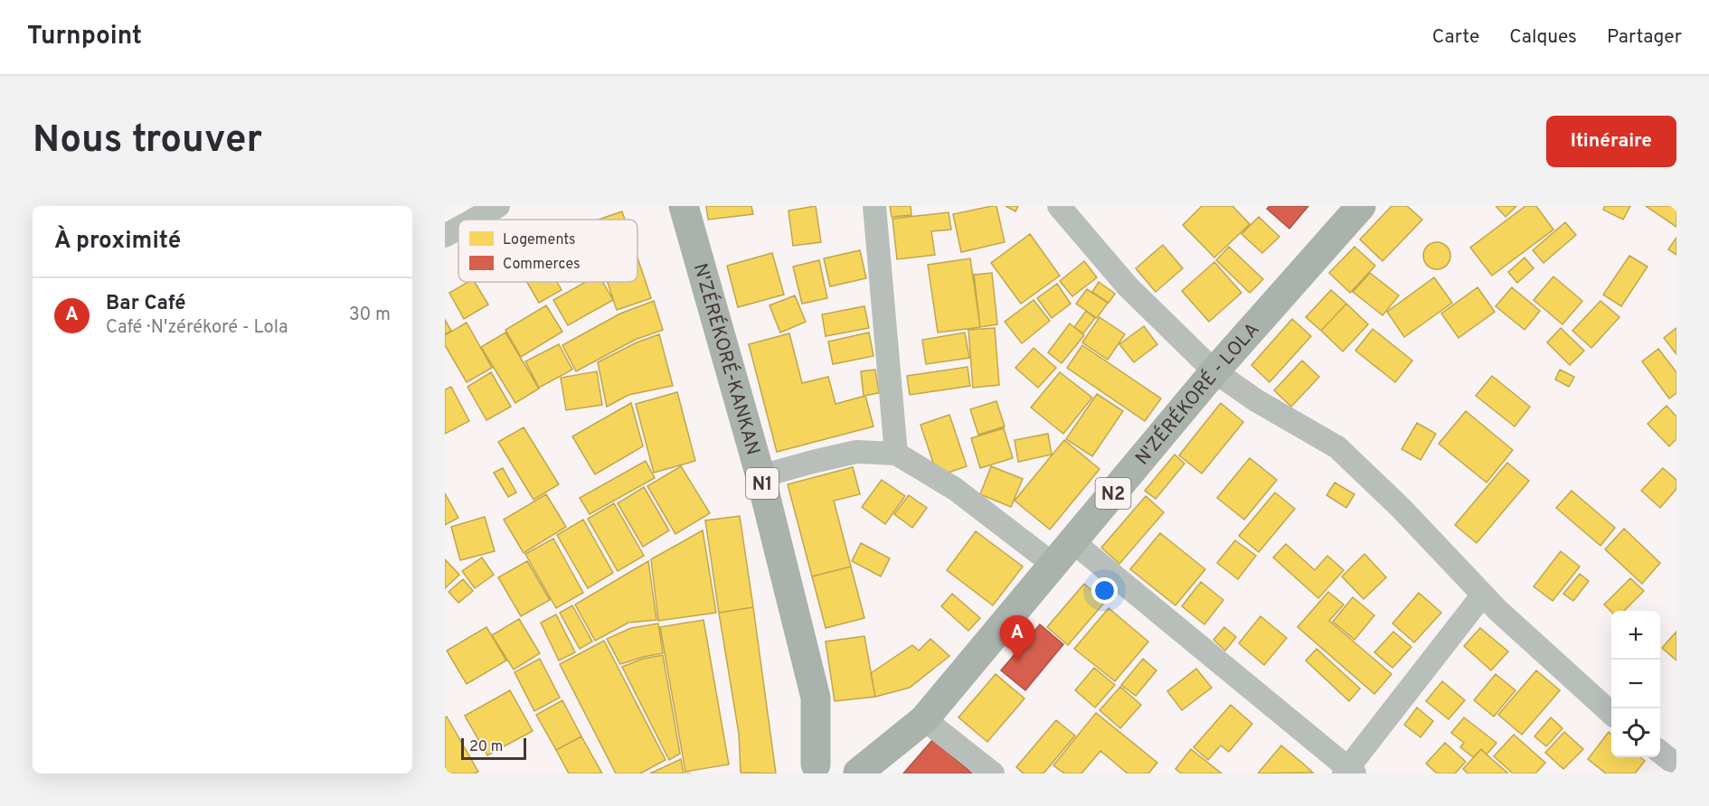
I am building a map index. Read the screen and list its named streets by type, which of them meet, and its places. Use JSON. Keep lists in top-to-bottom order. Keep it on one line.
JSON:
{"streets":{"highway":["N'ZÉRÉKORÉ-KANKAN","N'ZÉRÉKORÉ - LOLA","N1","N2"]},"legend":["Logements","Commerces"],"scale_bar":"20 m","page":{"header":"Turnpoint","nav":["Carte","Calques","Partager"],"buttons":"Itinéraire","title":"Nous trouver","heading":"À proximité","list":[{"mark":"A","name":"Bar Café","note":"Café · N'zérékoré - Lola","value":"30 m"}],"map_buttons":["+","−"],"pins":"A","scale":"20 m"}}
